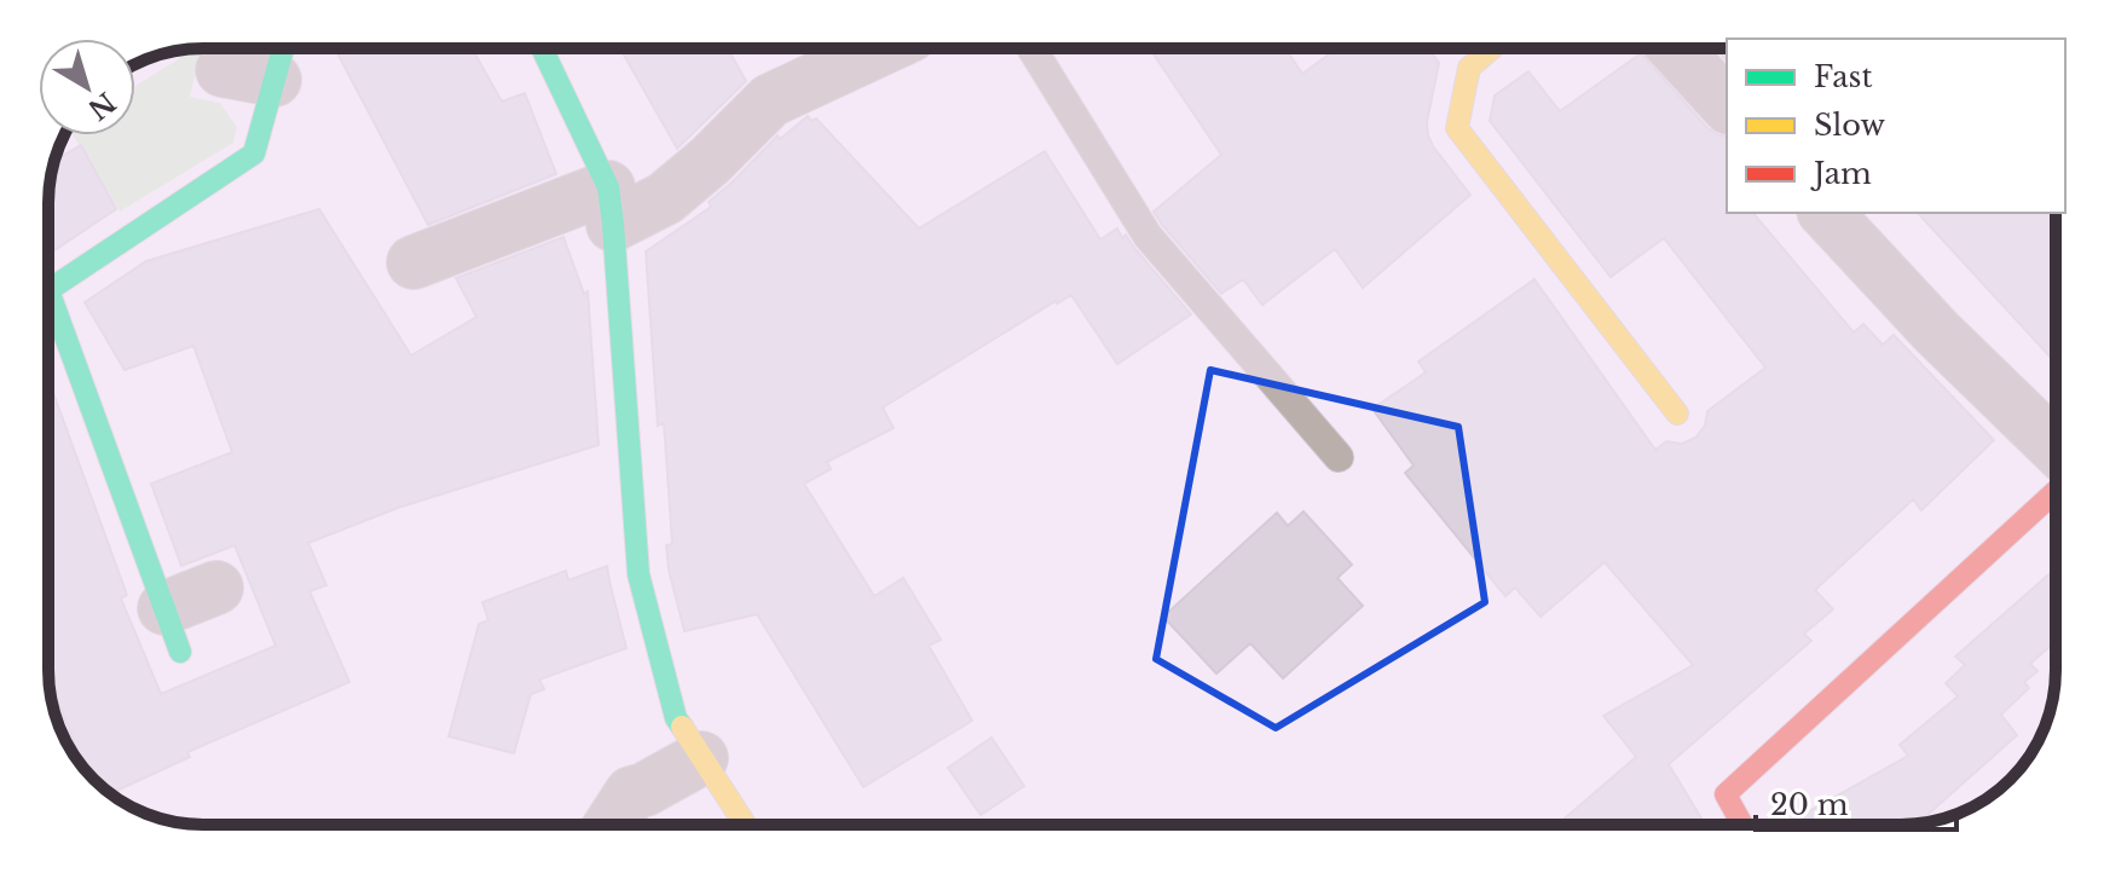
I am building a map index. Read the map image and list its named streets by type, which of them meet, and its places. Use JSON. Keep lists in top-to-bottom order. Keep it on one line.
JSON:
{"legend":["Fast","Slow","Jam"],"scale_bar":"20 m","north":"bottom right"}
